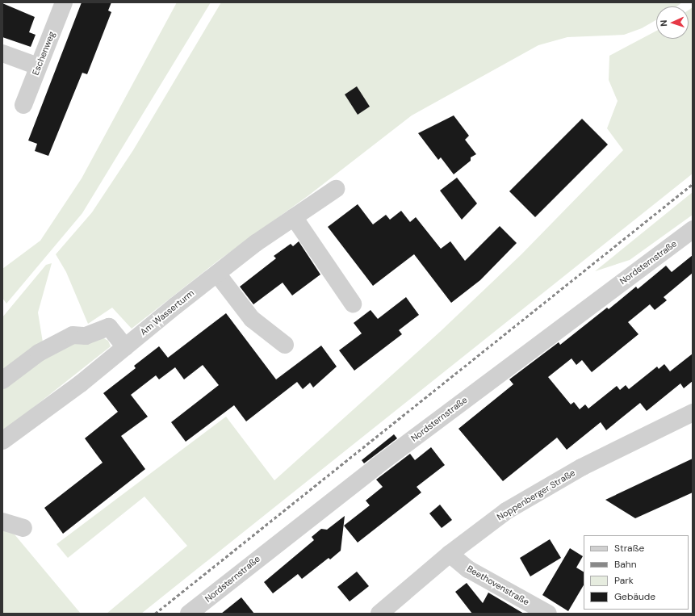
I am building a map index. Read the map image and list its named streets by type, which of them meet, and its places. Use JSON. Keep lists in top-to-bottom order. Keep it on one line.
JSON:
{"streets":{"street":["Eschenweg","Nordsternstraße","Am Wasserturm","Noppenberger Straße","Beethovenstraße"]},"crossings":[["Noppenberger Straße","Beethovenstraße"]],"legend":["Straße","Bahn","Park","Gebäude"],"north":"left"}
